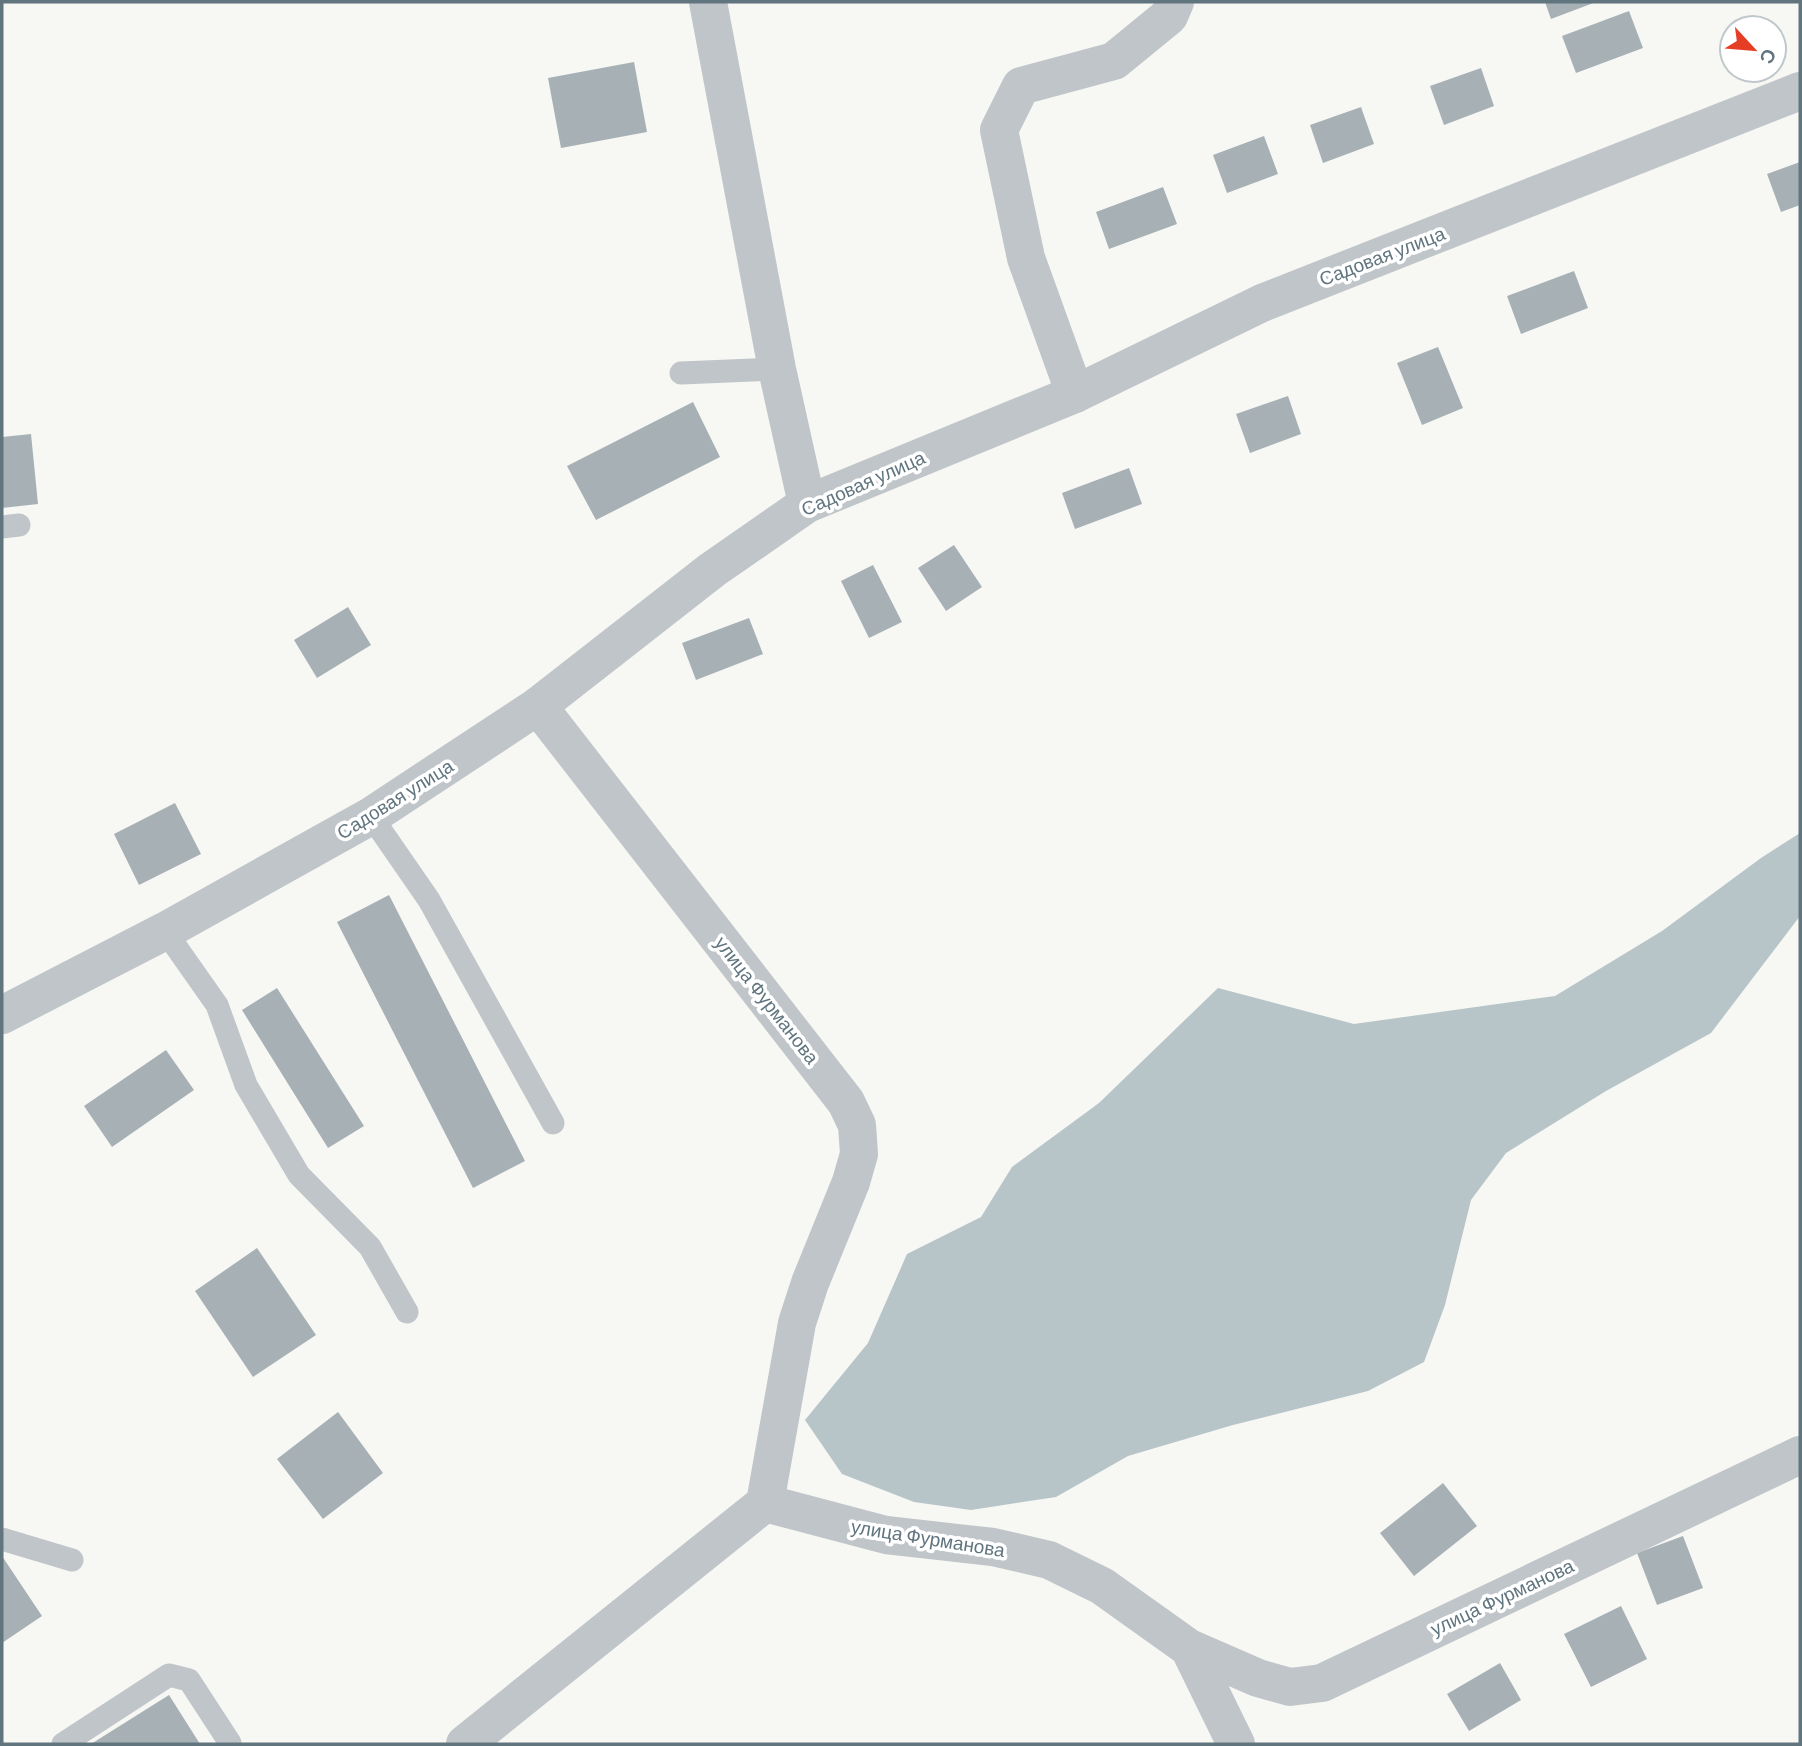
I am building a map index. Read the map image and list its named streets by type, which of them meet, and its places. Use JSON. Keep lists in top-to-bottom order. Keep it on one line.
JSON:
{"streets":{"street":["Садовая улица","улица Фурманова"]},"crossings":[["Садовая улица","улица Фурманова"]],"north":"bottom right"}
